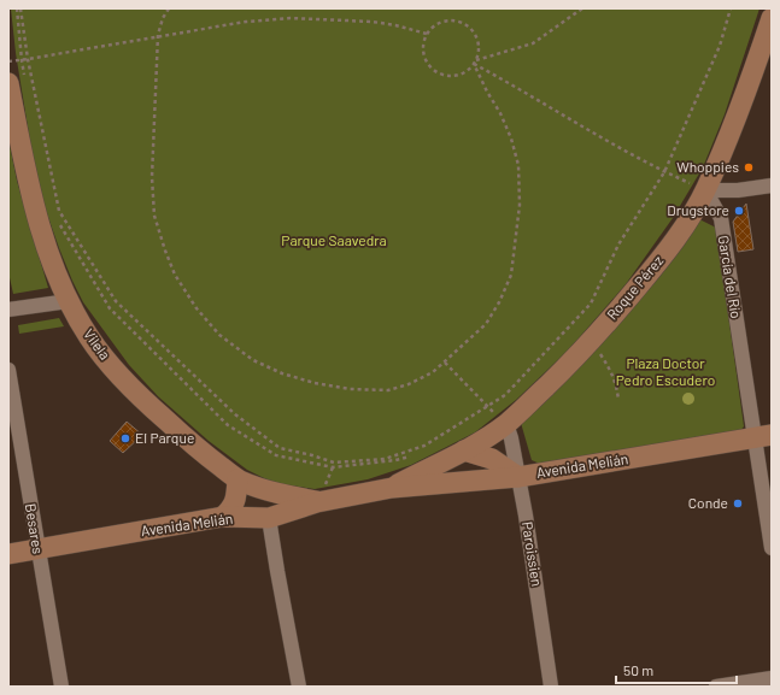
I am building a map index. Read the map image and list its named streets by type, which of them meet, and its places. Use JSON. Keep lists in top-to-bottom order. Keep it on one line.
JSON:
{"streets":{"street":["García del Río","Roque Pérez","Vilela","Avenida Melián","Besares","Paroissien"]},"crossings":[["García del Río","Roque Pérez"],["García del Río","Avenida Melián"],["Roque Pérez","Avenida Melián"],["Roque Pérez","Paroissien"],["Vilela","Avenida Melián"],["Avenida Melián","Besares"],["Avenida Melián","Paroissien"]],"parks":["Parque Saavedra","Plaza Doctor Pedro Escudero"],"places":["Whoppies","Drugstore","El Parque","Conde"],"scale_bar":"50 m"}
